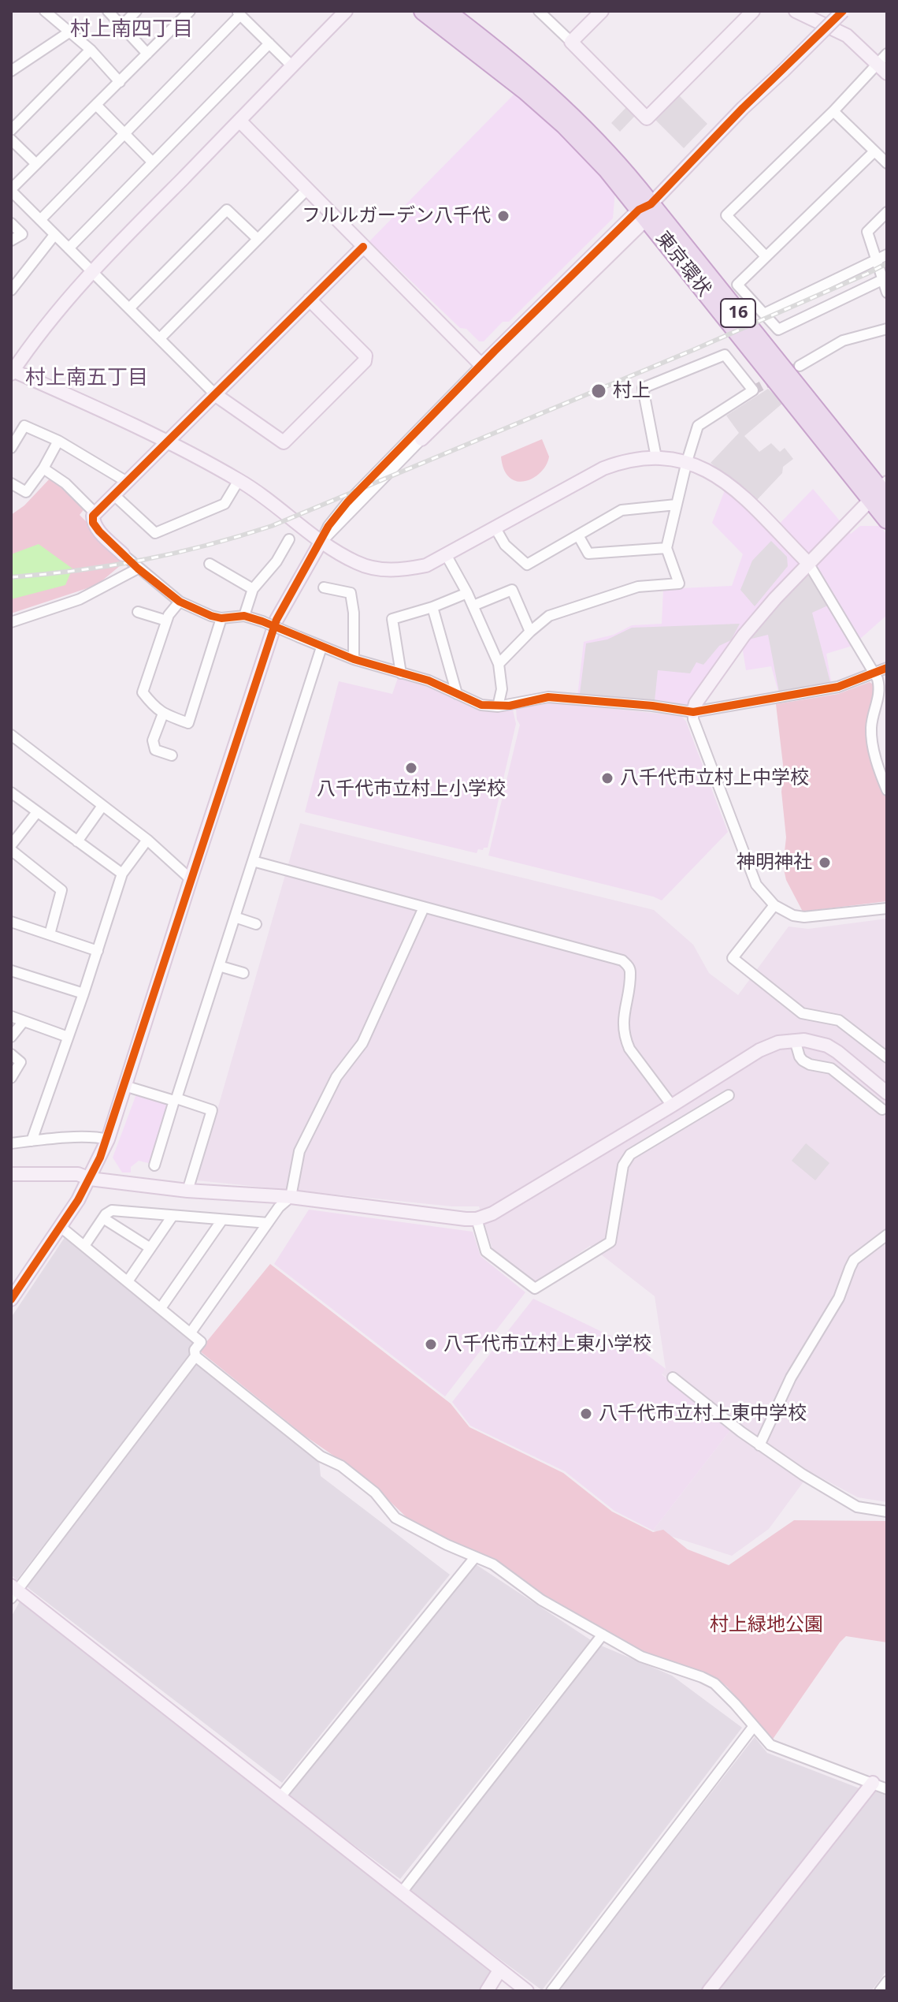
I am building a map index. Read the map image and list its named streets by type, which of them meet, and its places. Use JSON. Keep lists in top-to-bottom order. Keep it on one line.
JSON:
{"streets":{"highway":["東京環状","16"]},"districts":["村上南四丁目","村上南五丁目"],"parks":["村上緑地公園"],"places":["フルルガーデン八千代","村上","八千代市立村上小学校","八千代市立村上中学校","神明神社","八千代市立村上東小学校","八千代市立村上東中学校"]}
